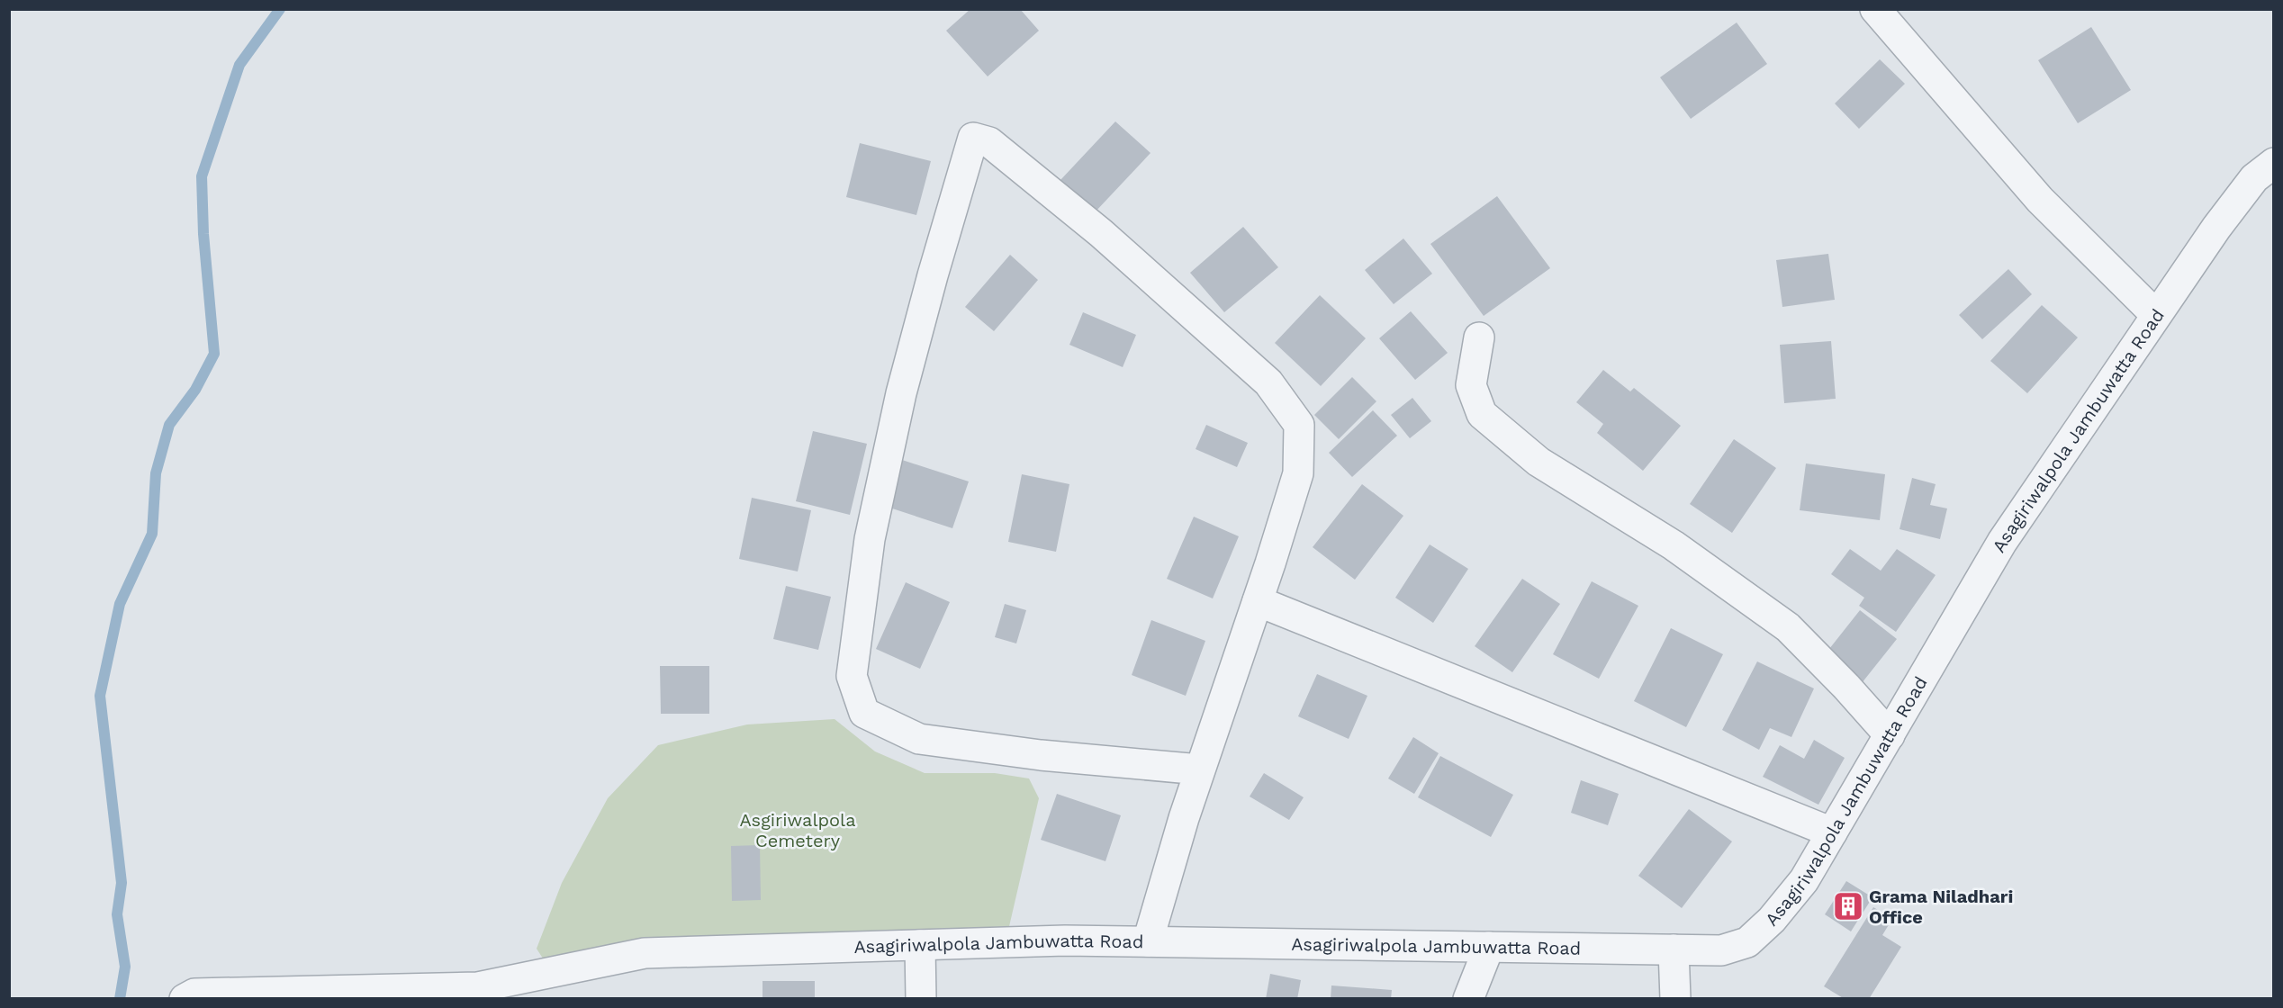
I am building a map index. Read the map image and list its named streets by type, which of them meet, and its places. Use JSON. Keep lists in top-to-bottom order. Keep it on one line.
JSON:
{"streets":{"street":["Asagiriwalpola Jambuwatta Road"]},"parks":["Asgiriwalpola Cemetery"],"places":{"building":["Grama Niladhari Office"]}}
